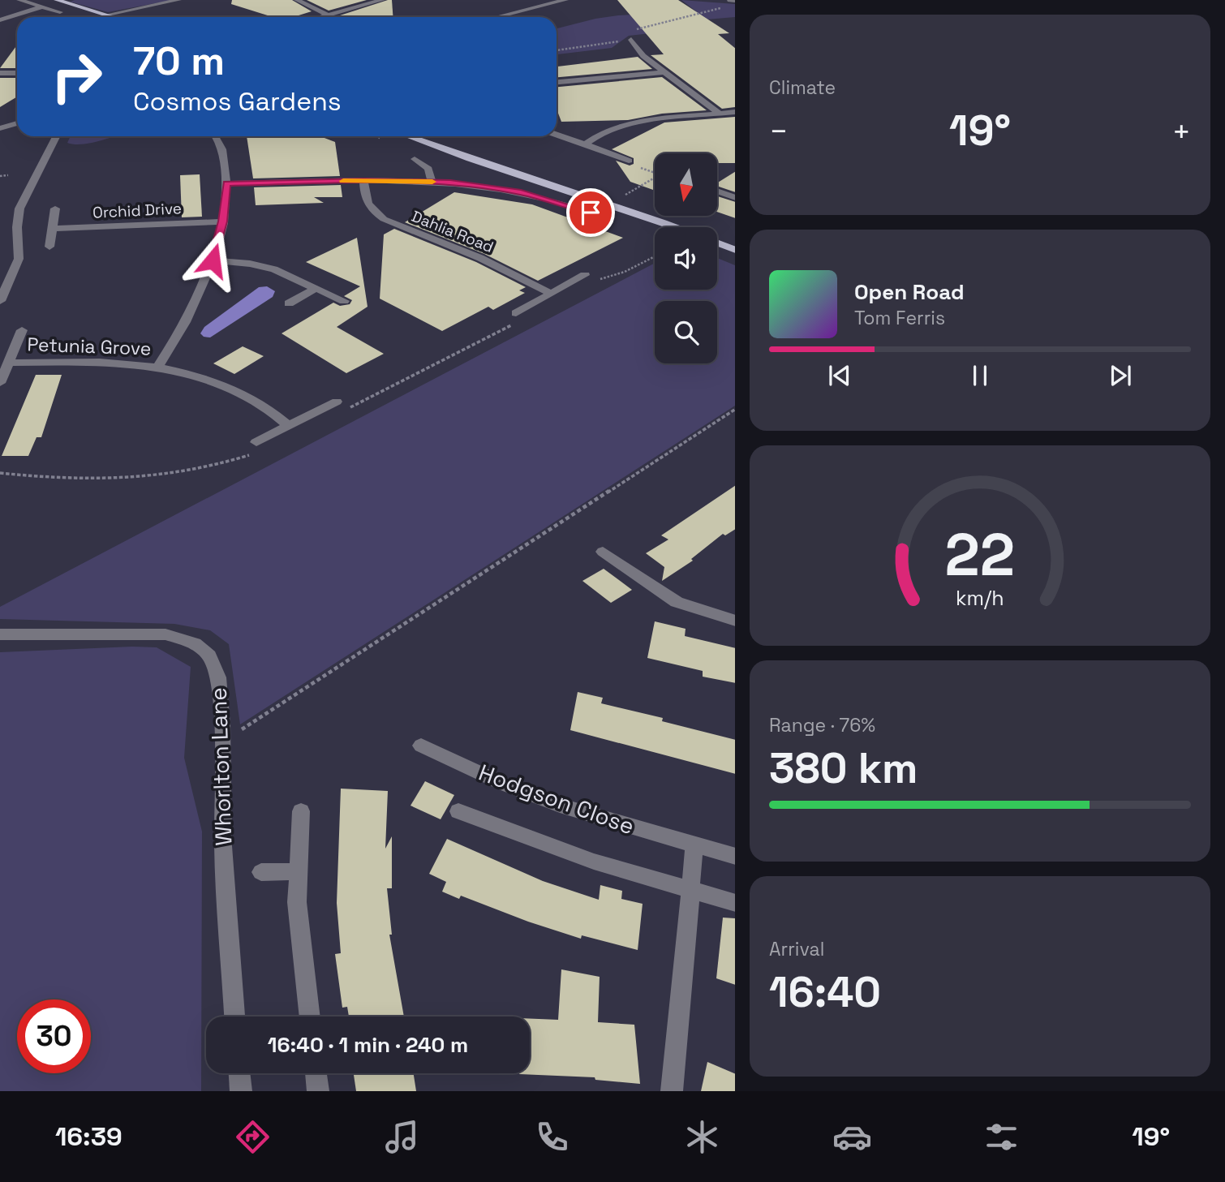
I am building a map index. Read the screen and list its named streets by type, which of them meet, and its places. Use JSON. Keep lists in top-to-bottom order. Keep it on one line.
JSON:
{"streets":{"street":["Orchid Drive","Dahlia Road","Petunia Grove","Whorlton Lane","Hodgson Close"]},"north":"bottom","page":{"tile":["Climate",["Range · 76%","380 km"],["Arrival","16:40"]],"turn":["70 m","Cosmos Gardens"],"heat":["−","19°","+"],"song":["Open Road","Tom Ferris"],"limit":"30","trip":"16:40 · 1 min · 240 m","tabs":["16:39","19°"],"gauge":["22","km/h"]}}
